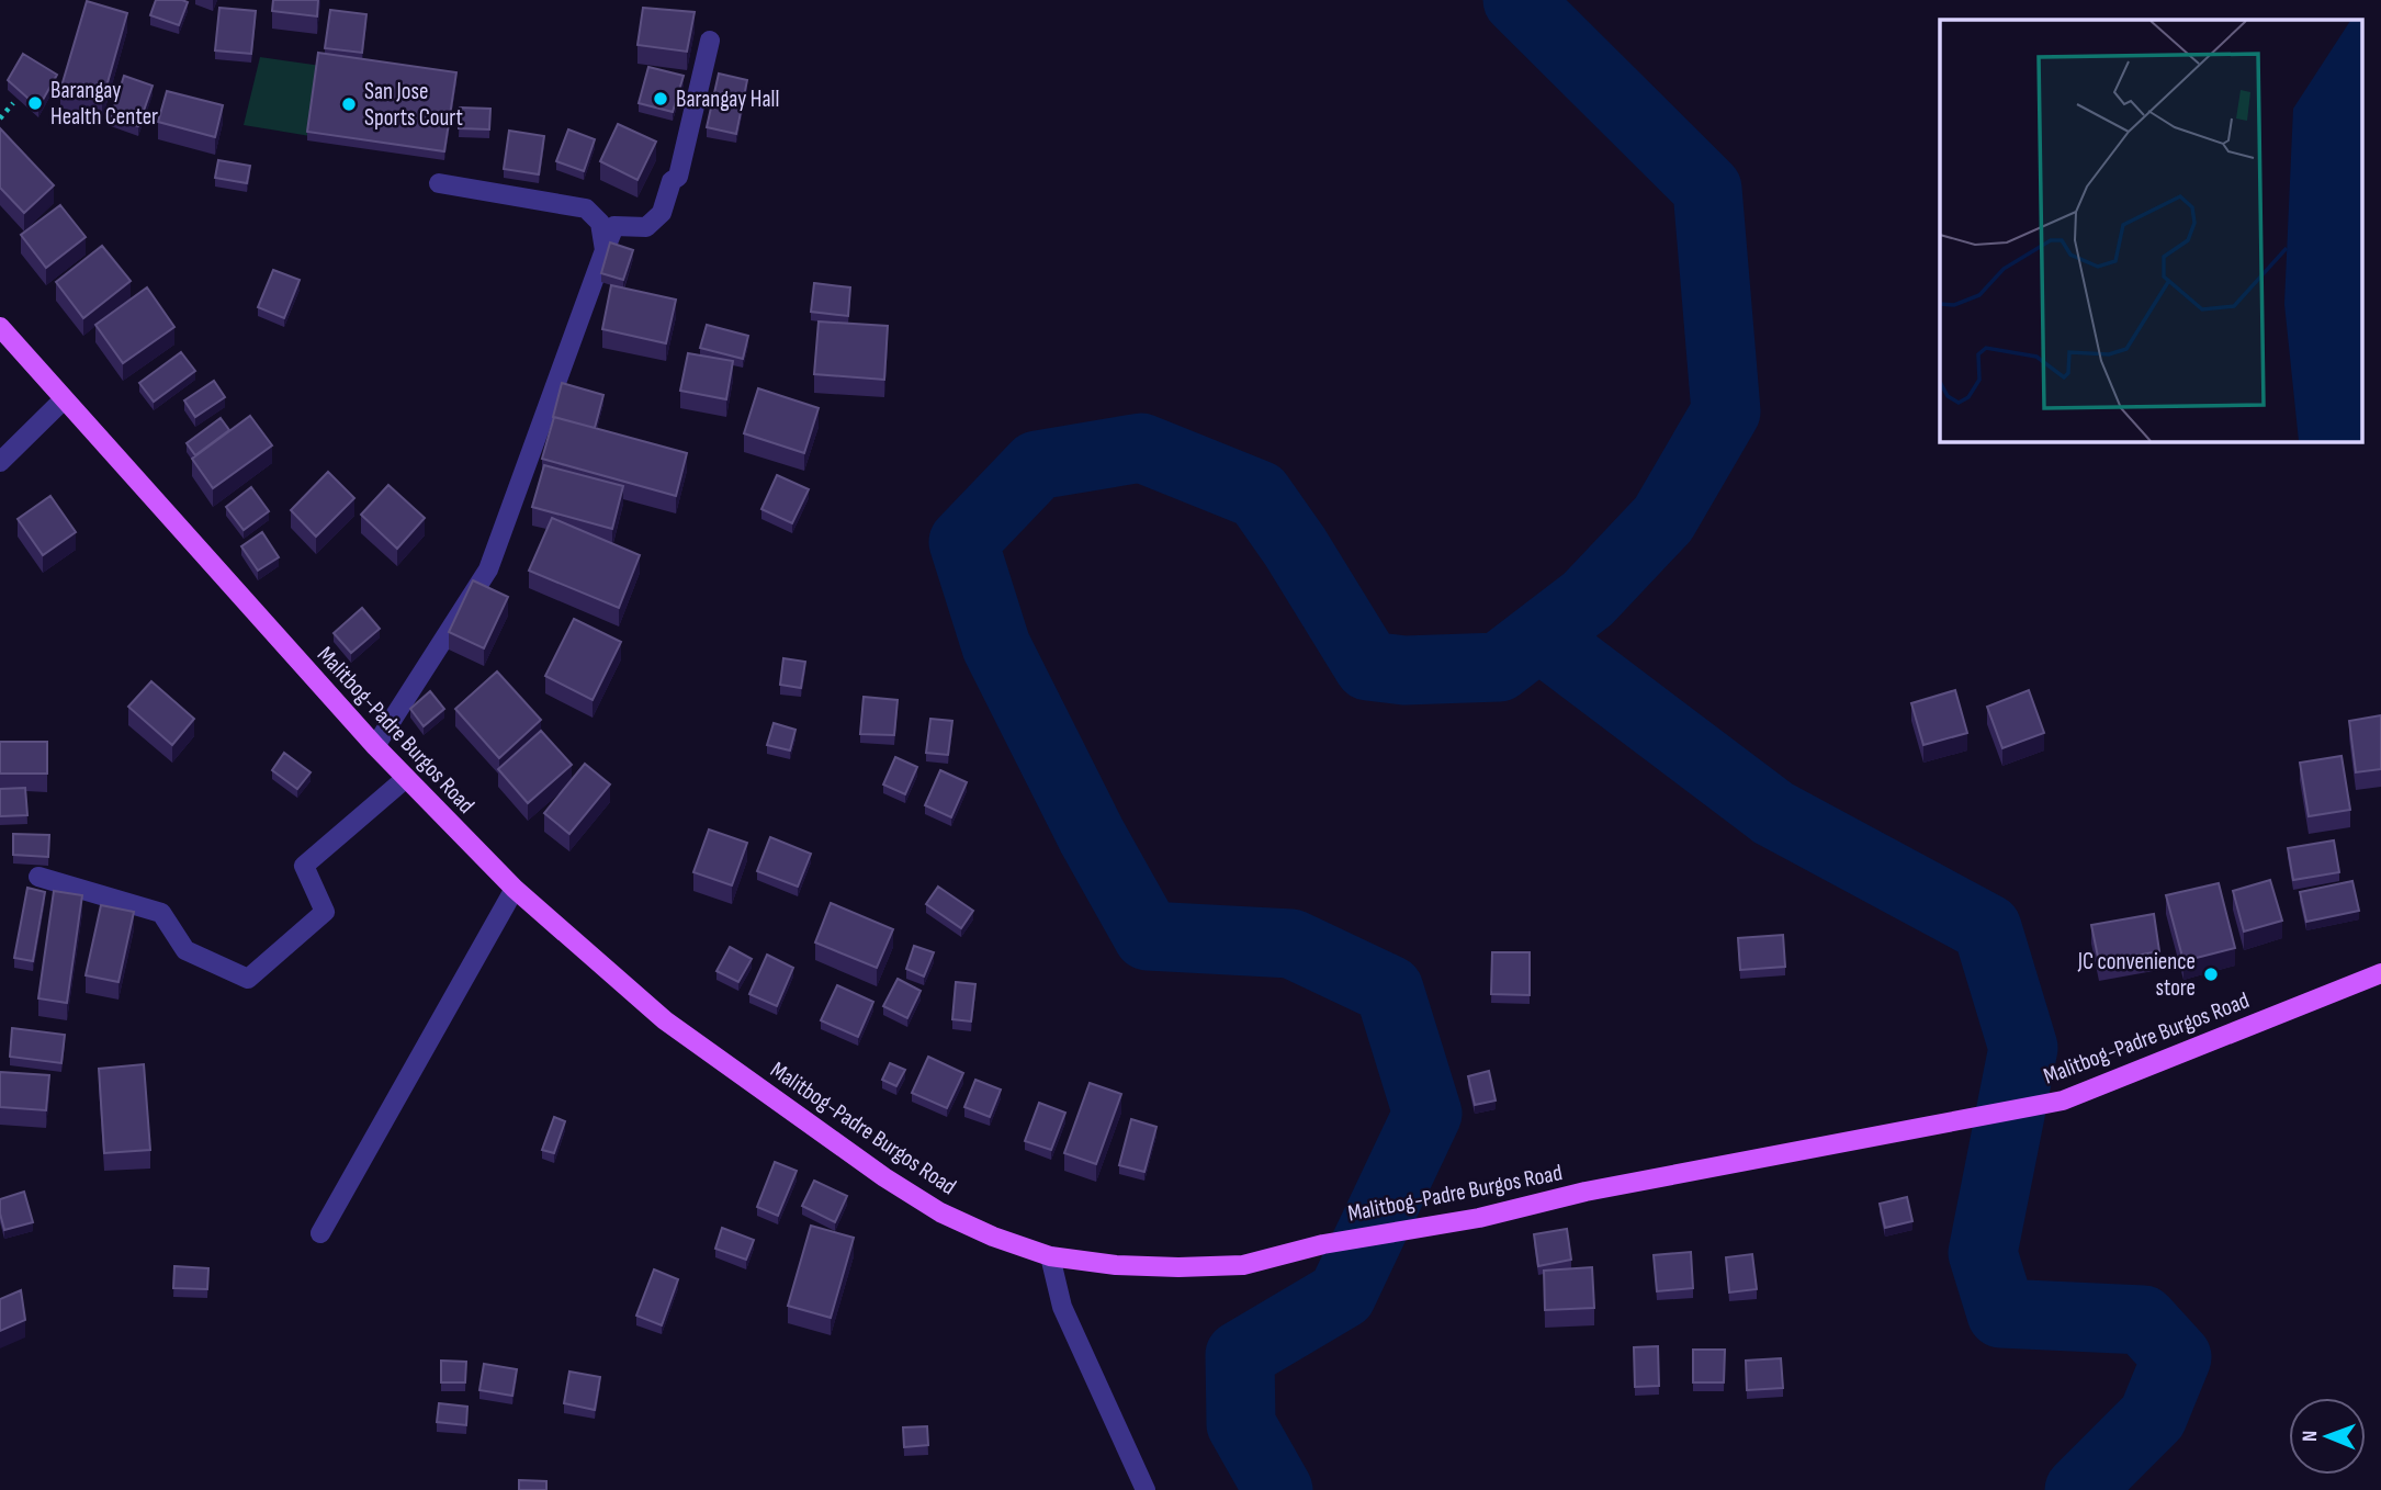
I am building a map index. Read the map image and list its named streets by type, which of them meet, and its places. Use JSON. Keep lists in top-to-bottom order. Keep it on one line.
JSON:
{"streets":{"main road":["Malitbog-Padre Burgos Road"]},"places":["Barangay Hall","Barangay Health Center","San Jose Sports Court","JC convenience store"],"north":"left"}
